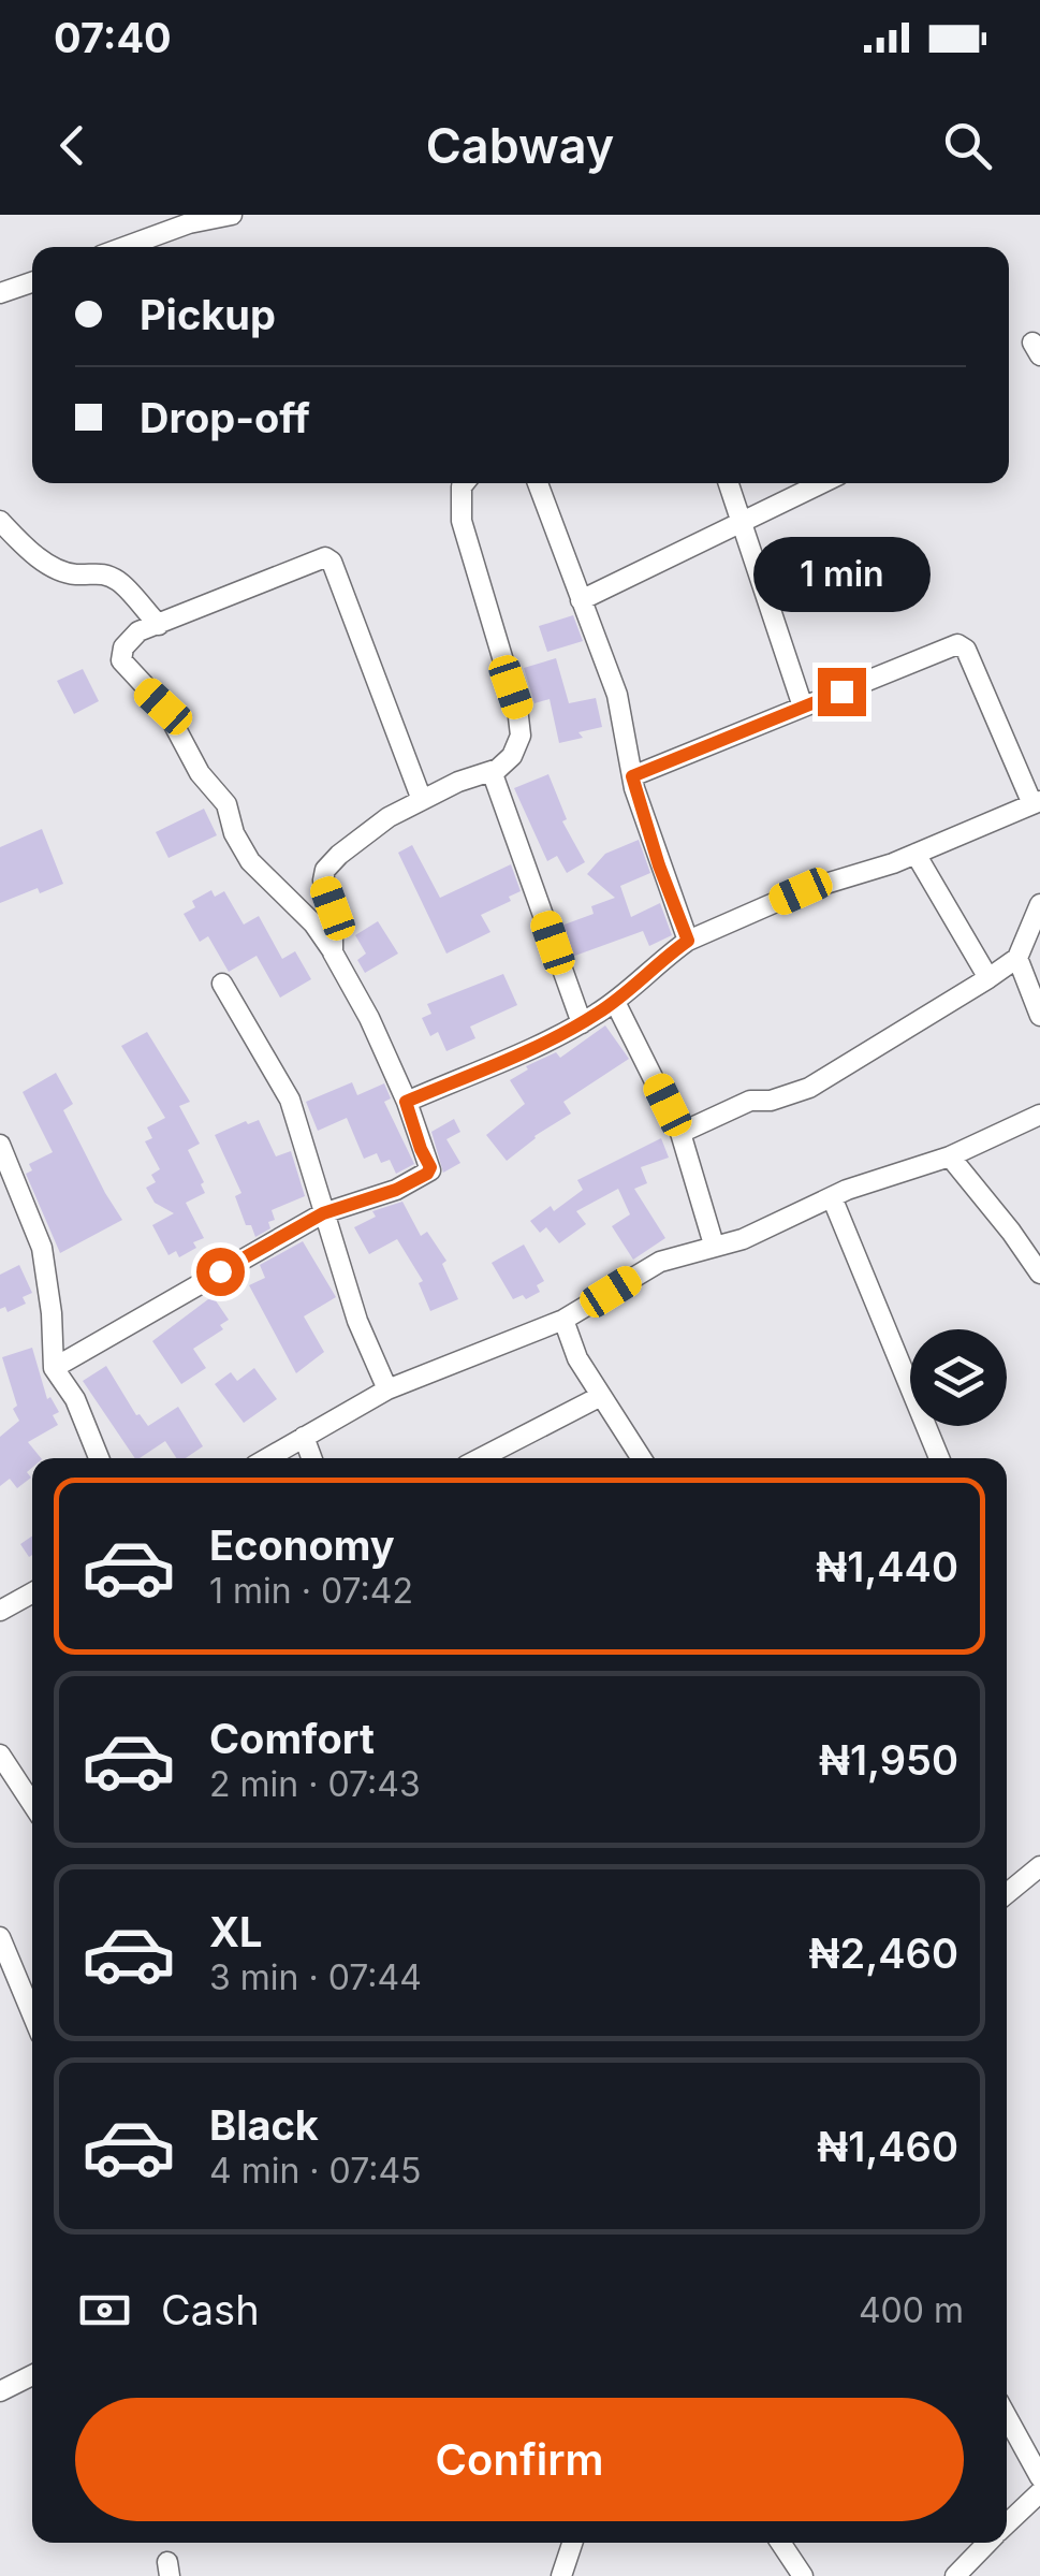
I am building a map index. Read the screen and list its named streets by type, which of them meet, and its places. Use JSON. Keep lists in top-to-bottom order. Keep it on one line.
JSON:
{"page":{"status":"07:40","header":"Cabway","banner":["Pickup","Drop-off"],"bubble":"1 min","list":[{"name":"Economy","note":"1 min · 07:42","value":"₦1,440"},{"name":"Comfort","note":"2 min · 07:43","value":"₦1,950"},{"name":"XL","note":"3 min · 07:44","value":"₦2,460"},{"name":"Black","note":"4 min · 07:45","value":"₦1,460"}],"pay":["Cash","400 m"],"buttons":"Confirm"}}
